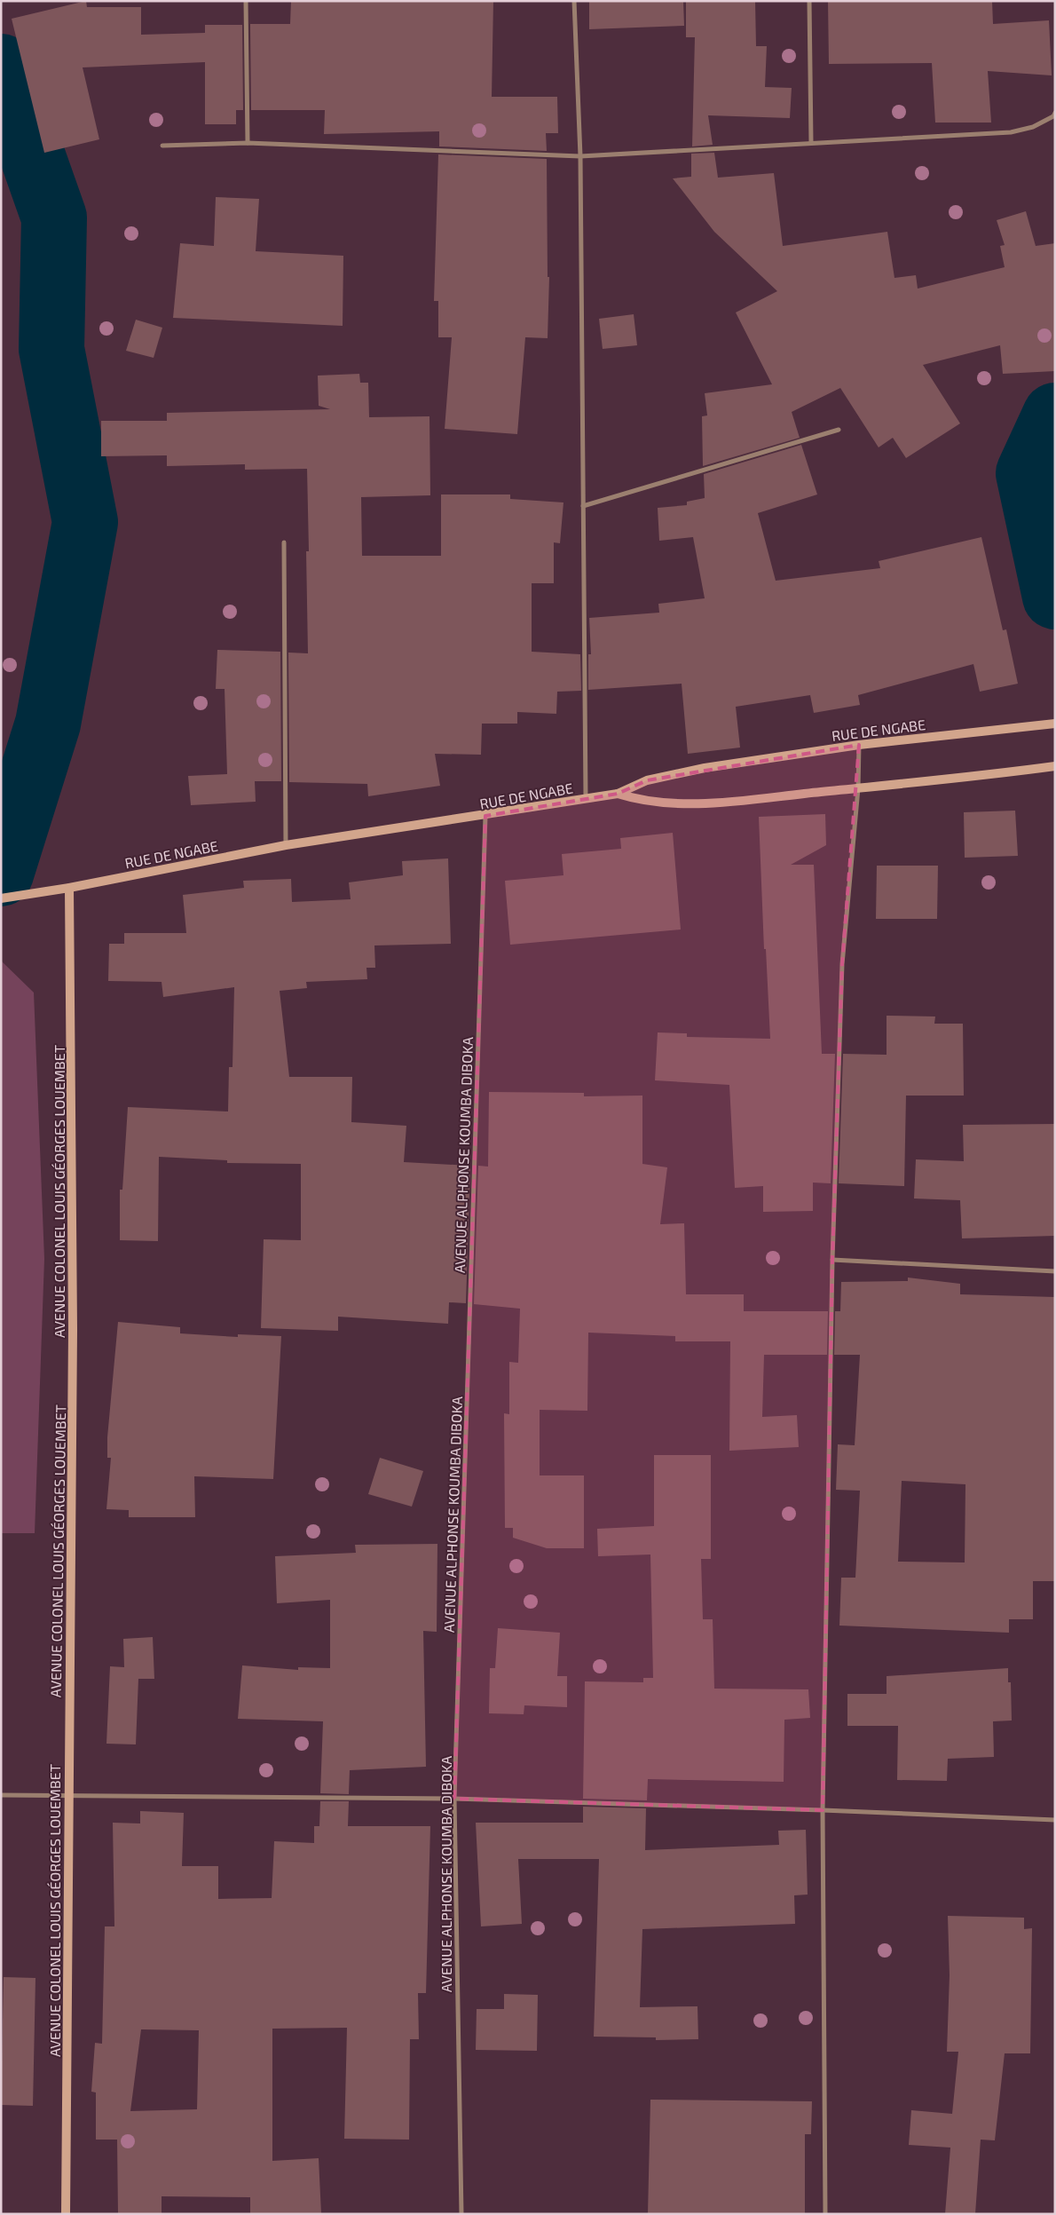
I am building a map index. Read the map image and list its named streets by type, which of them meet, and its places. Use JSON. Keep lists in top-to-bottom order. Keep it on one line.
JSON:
{"streets":{"street":["RUE DE NGABE","AVENUE ALPHONSE KOUMBA DIBOKA","AVENUE COLONEL LOUIS GÉORGES LOUEMBET"]},"crossings":[["RUE DE NGABE","AVENUE ALPHONSE KOUMBA DIBOKA"],["RUE DE NGABE","AVENUE COLONEL LOUIS GÉORGES LOUEMBET"]]}
